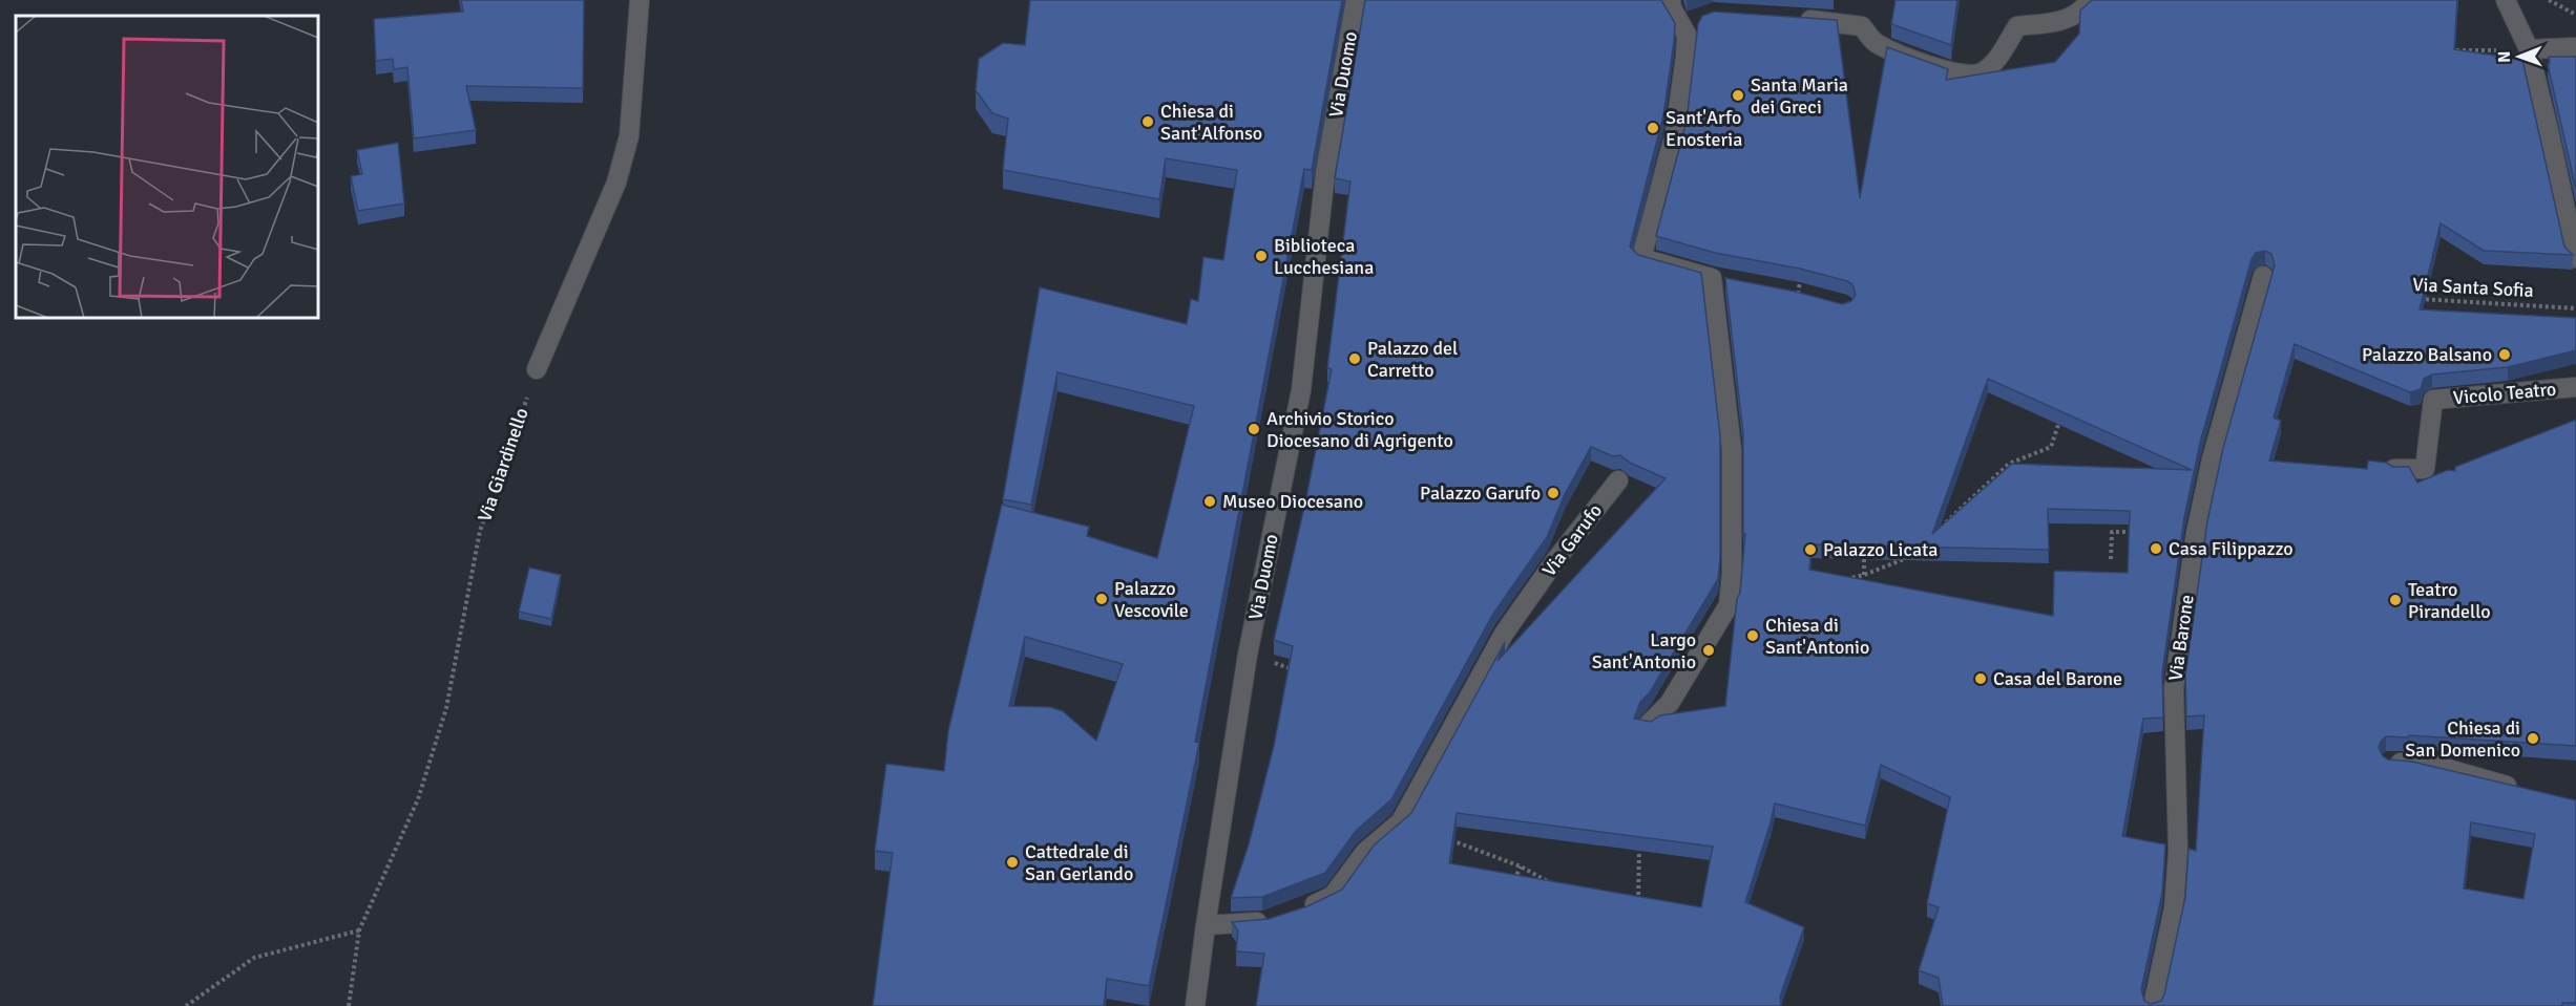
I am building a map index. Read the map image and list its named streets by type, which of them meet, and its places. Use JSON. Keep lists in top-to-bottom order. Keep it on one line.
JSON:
{"streets":{"street":["Via Duomo","Vicolo Teatro","Via Garufo","Via Barone"],"path":["Via Santa Sofia","Via Giardinello"]},"places":["Santa Maria dei Greci","Chiesa di Sant'Alfonso","Sant'Arfo Enosteria","Biblioteca Lucchesiana","Palazzo Balsano","Palazzo del Carretto","Archivio Storico Diocesano di Agrigento","Palazzo Garufo","Museo Diocesano","Casa Filippazzo","Palazzo Licata","Palazzo Vescovile","Teatro Pirandello","Chiesa di Sant'Antonio","Largo Sant'Antonio","Casa del Barone","Chiesa di San Domenico","Cattedrale di San Gerlando"],"north":"left"}
